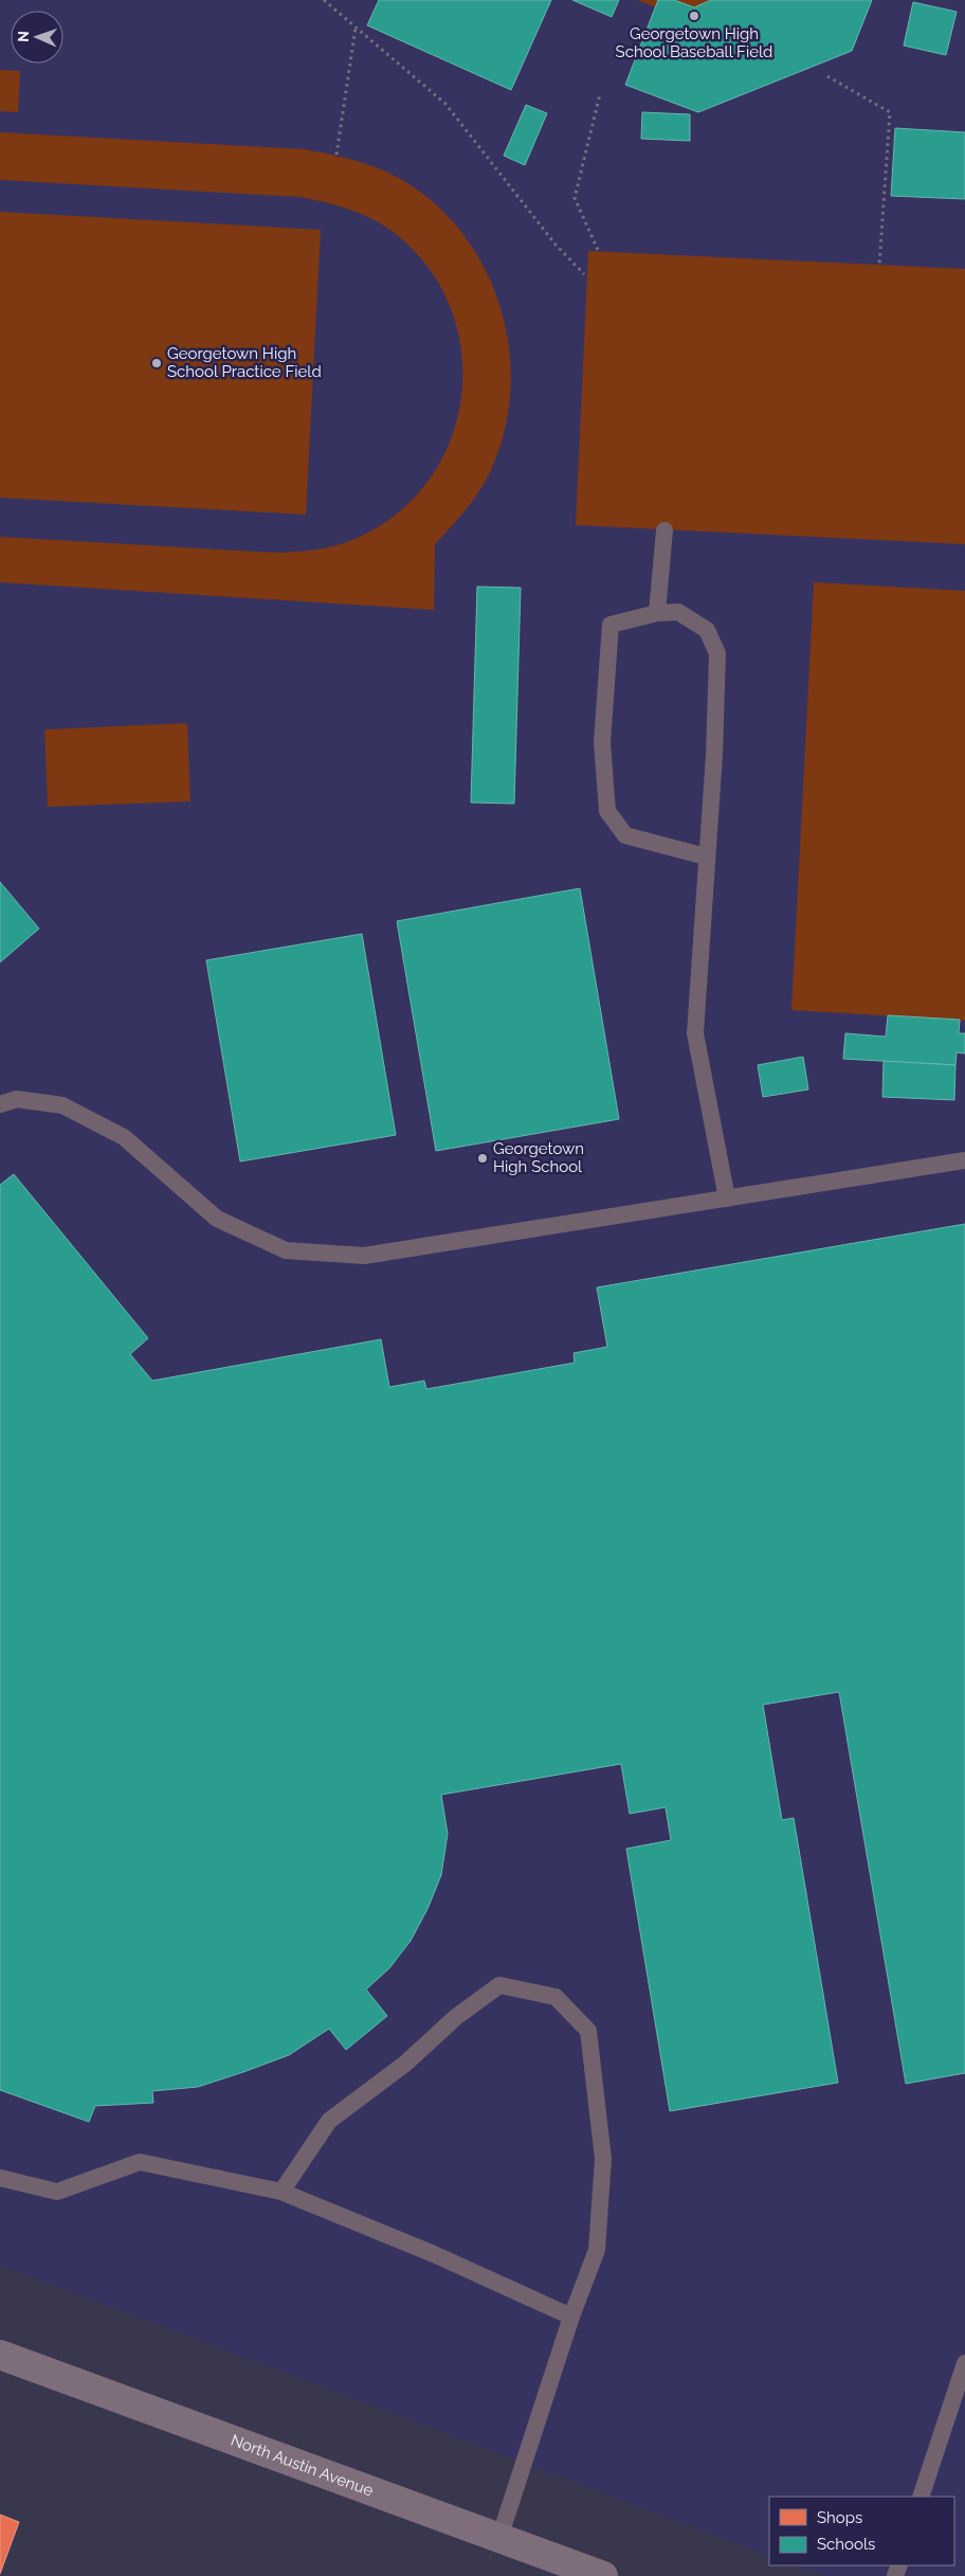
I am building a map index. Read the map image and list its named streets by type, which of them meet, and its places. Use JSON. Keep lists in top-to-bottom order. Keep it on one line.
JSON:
{"streets":{"main road":["North Austin Avenue"]},"places":["Georgetown High School Baseball Field","Georgetown High School Practice Field","Georgetown High School"],"legend":["Shops","Schools"],"north":"left"}
